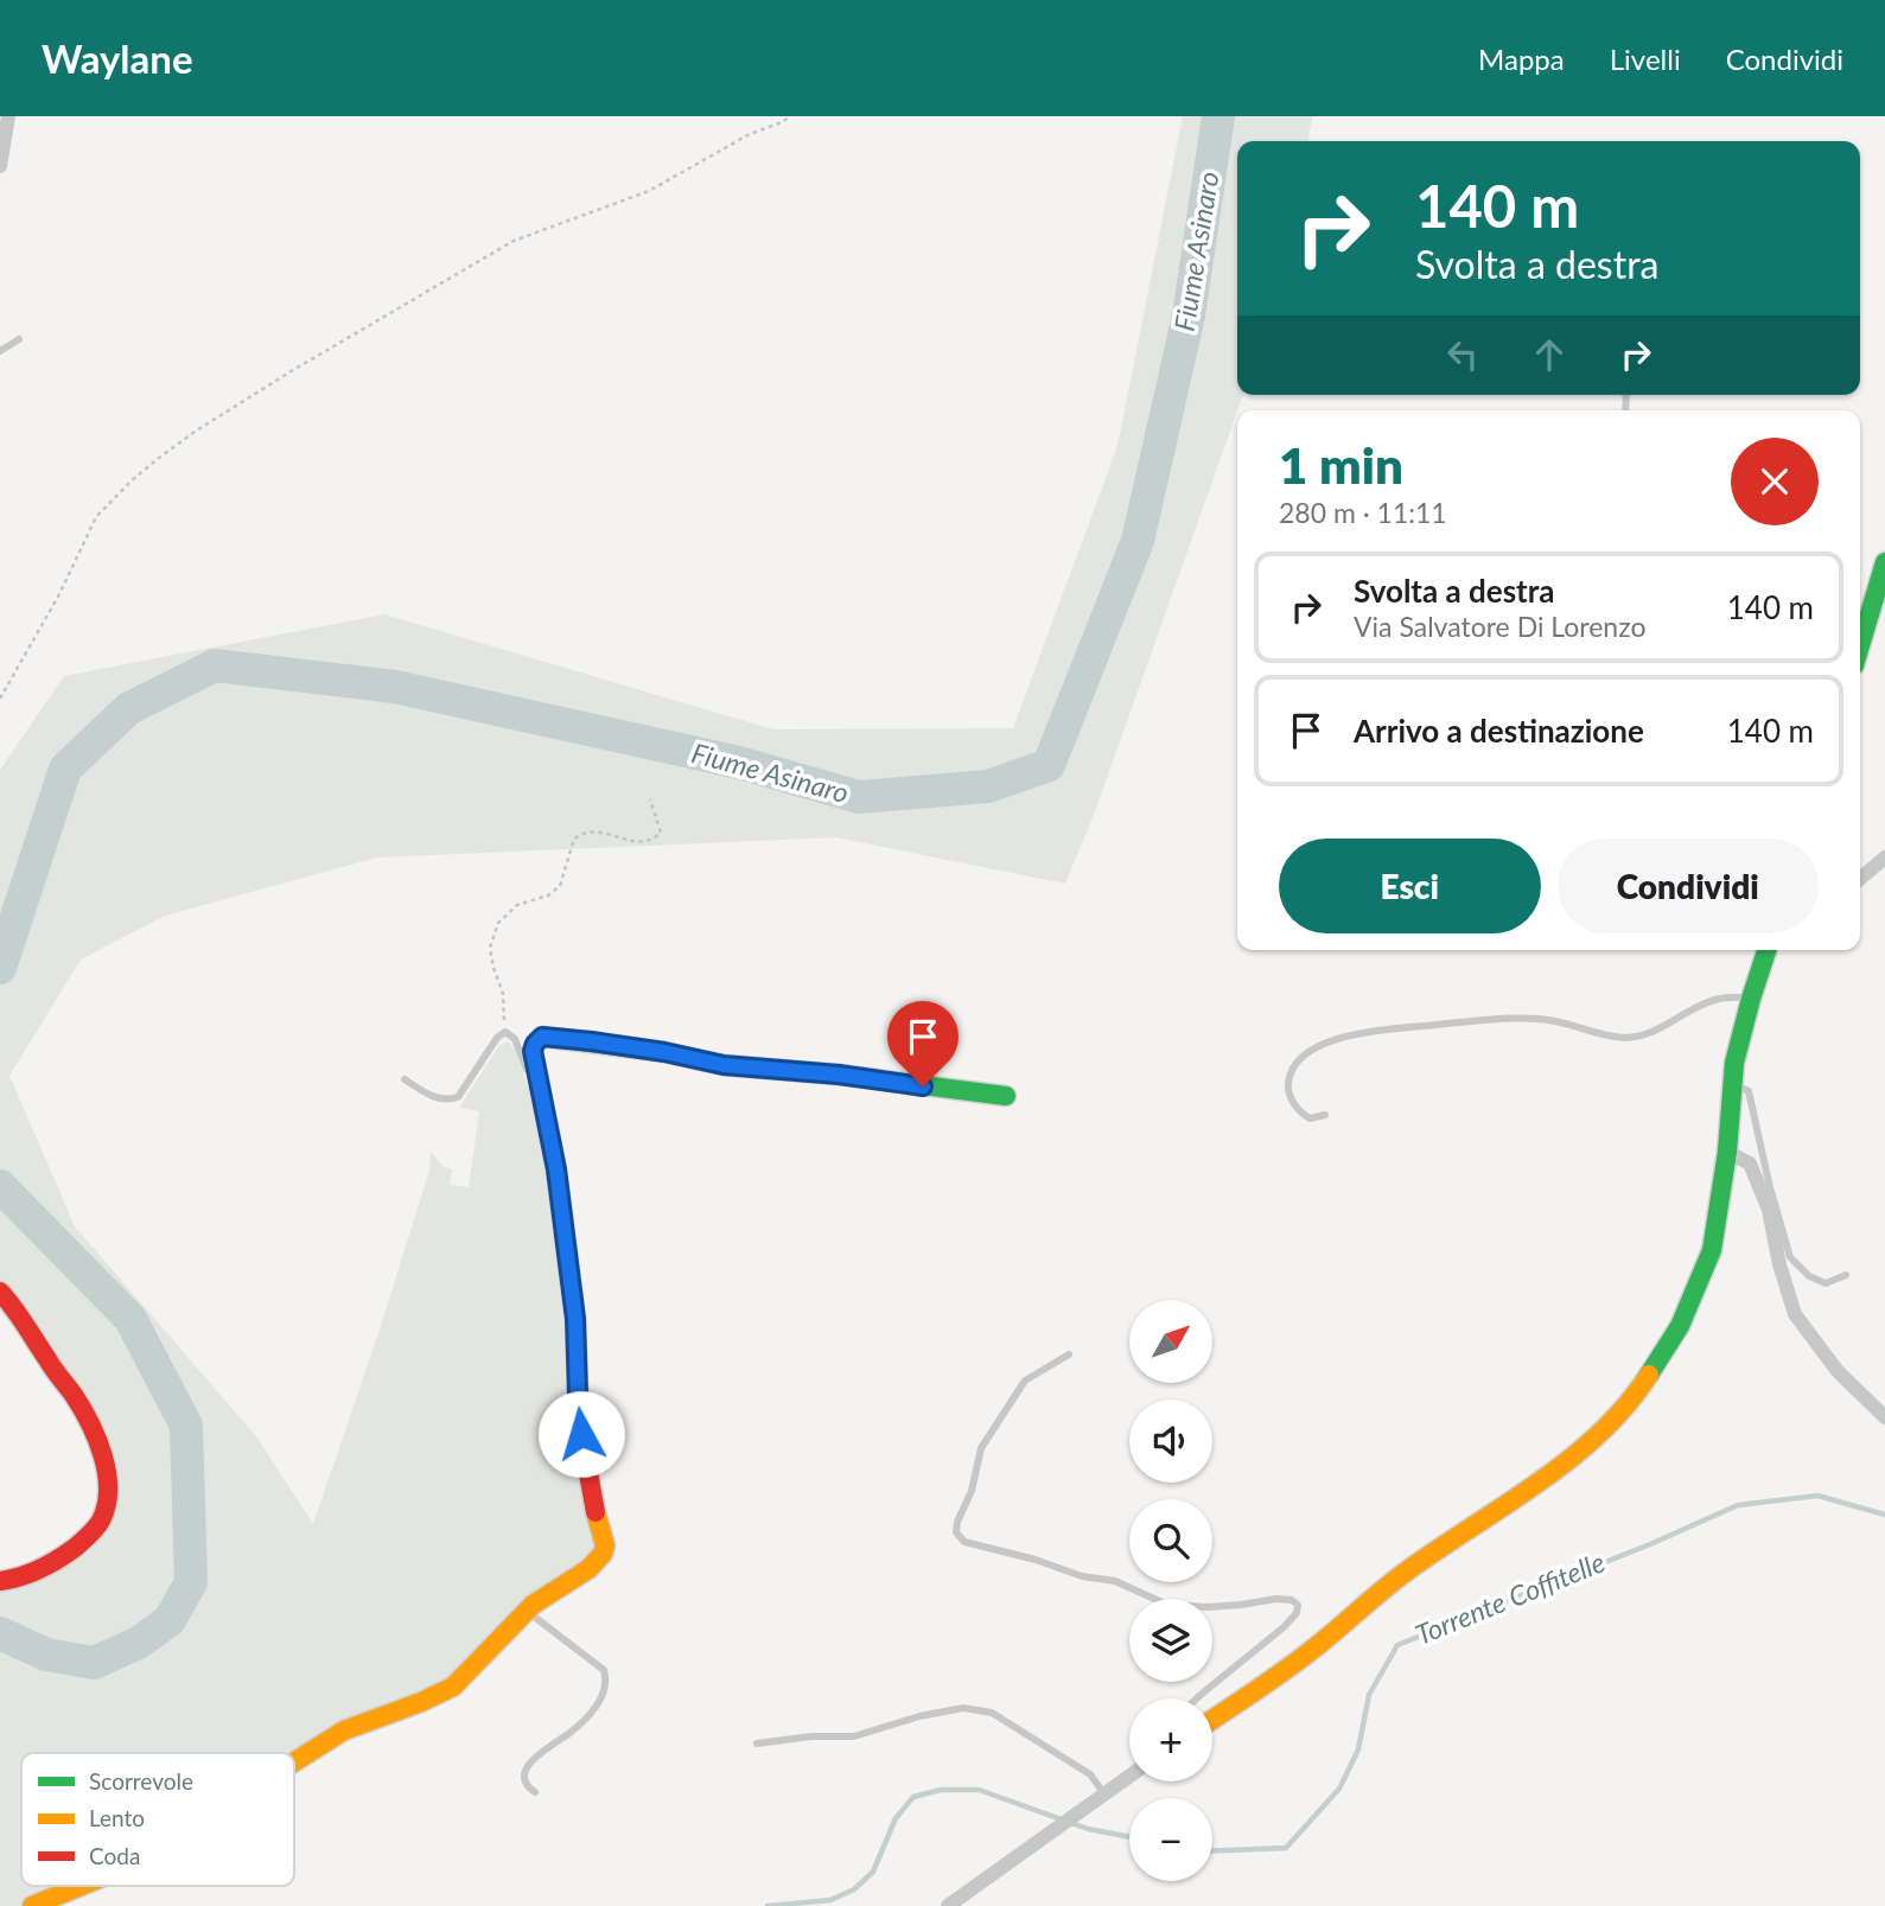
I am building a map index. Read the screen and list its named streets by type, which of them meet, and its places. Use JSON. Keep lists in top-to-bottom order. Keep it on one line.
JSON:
{"water":["Fiume Asinaro","Torrente Coffitelle"],"legend":["Scorrevole","Lento","Coda"],"north":"top right","page":{"header":"Waylane","nav":["Mappa","Livelli","Condividi"],"turn":["140 m","Svolta a destra"],"heading":["1 min","280 m · 11:11"],"list":[{"name":"Svolta a destra","note":"Via Salvatore Di Lorenzo","value":"140 m"},{"name":"Arrivo a destinazione","value":"140 m"}],"buttons":["Esci","Condividi"],"map_buttons":["+","−"]}}
